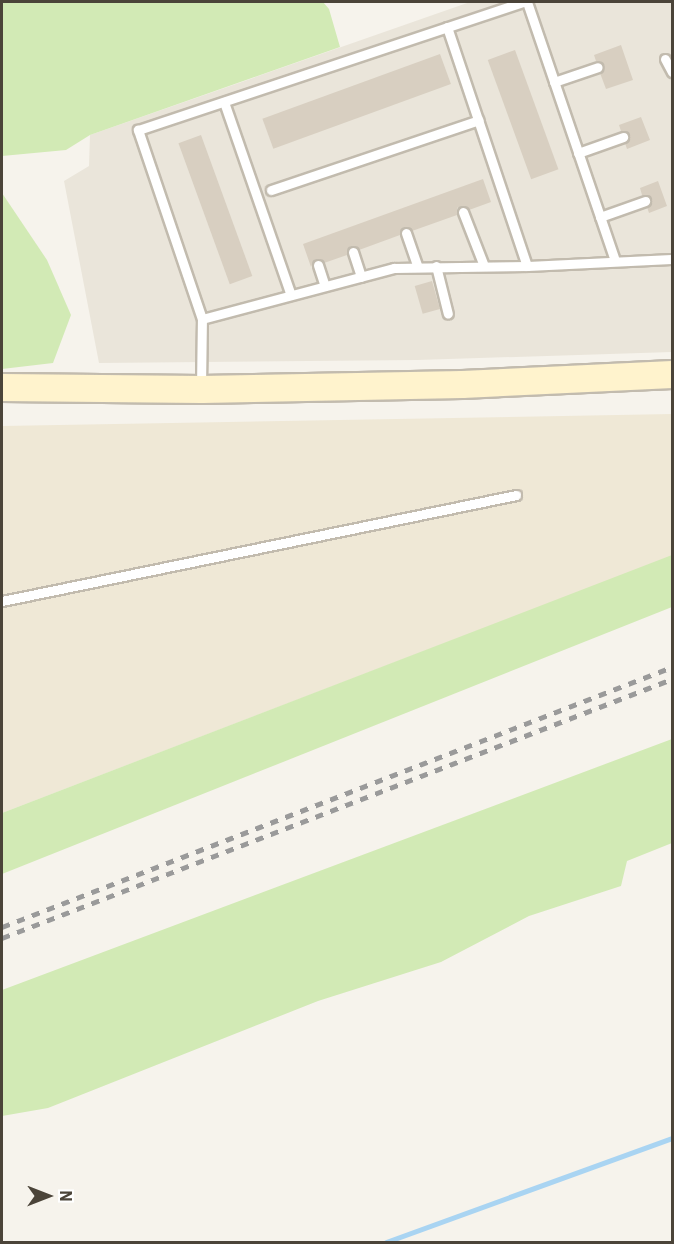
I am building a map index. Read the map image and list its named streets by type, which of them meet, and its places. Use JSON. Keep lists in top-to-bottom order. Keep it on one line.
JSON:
{"north":"right"}
